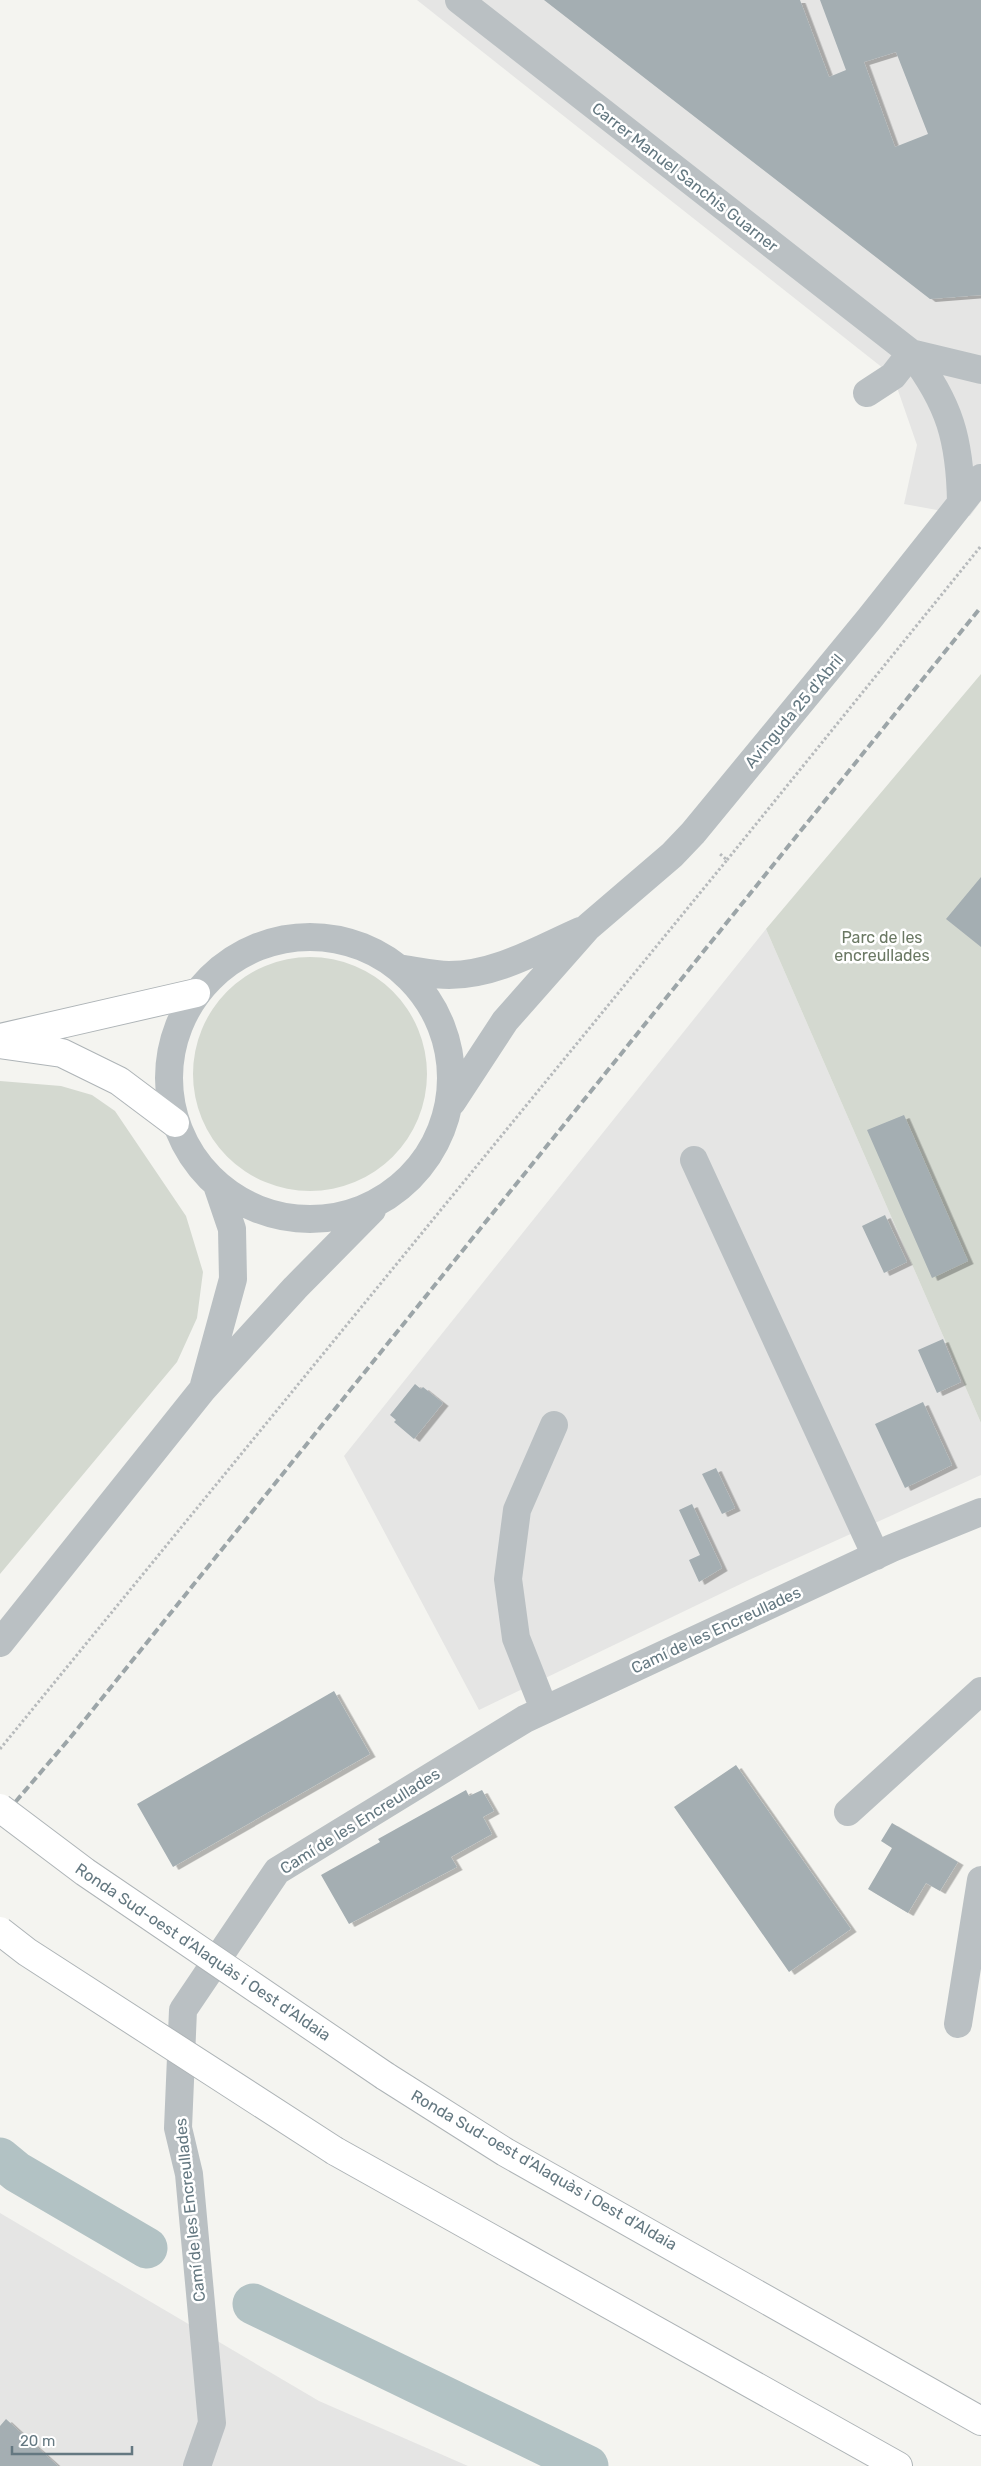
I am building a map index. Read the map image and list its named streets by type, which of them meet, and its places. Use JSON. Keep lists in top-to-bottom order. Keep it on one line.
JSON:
{"streets":{"main road":["Ronda Sud-oest d'Alaquàs i Oest d'Aldaia"],"street":["Carrer Manuel Sanchis Guarner","Avinguda 25 d'Abril","Camí de les Encreullades"]},"crossings":[["Carrer Manuel Sanchis Guarner","Avinguda 25 d'Abril"]],"parks":["Parc de les encreullades"],"scale_bar":"20 m"}
